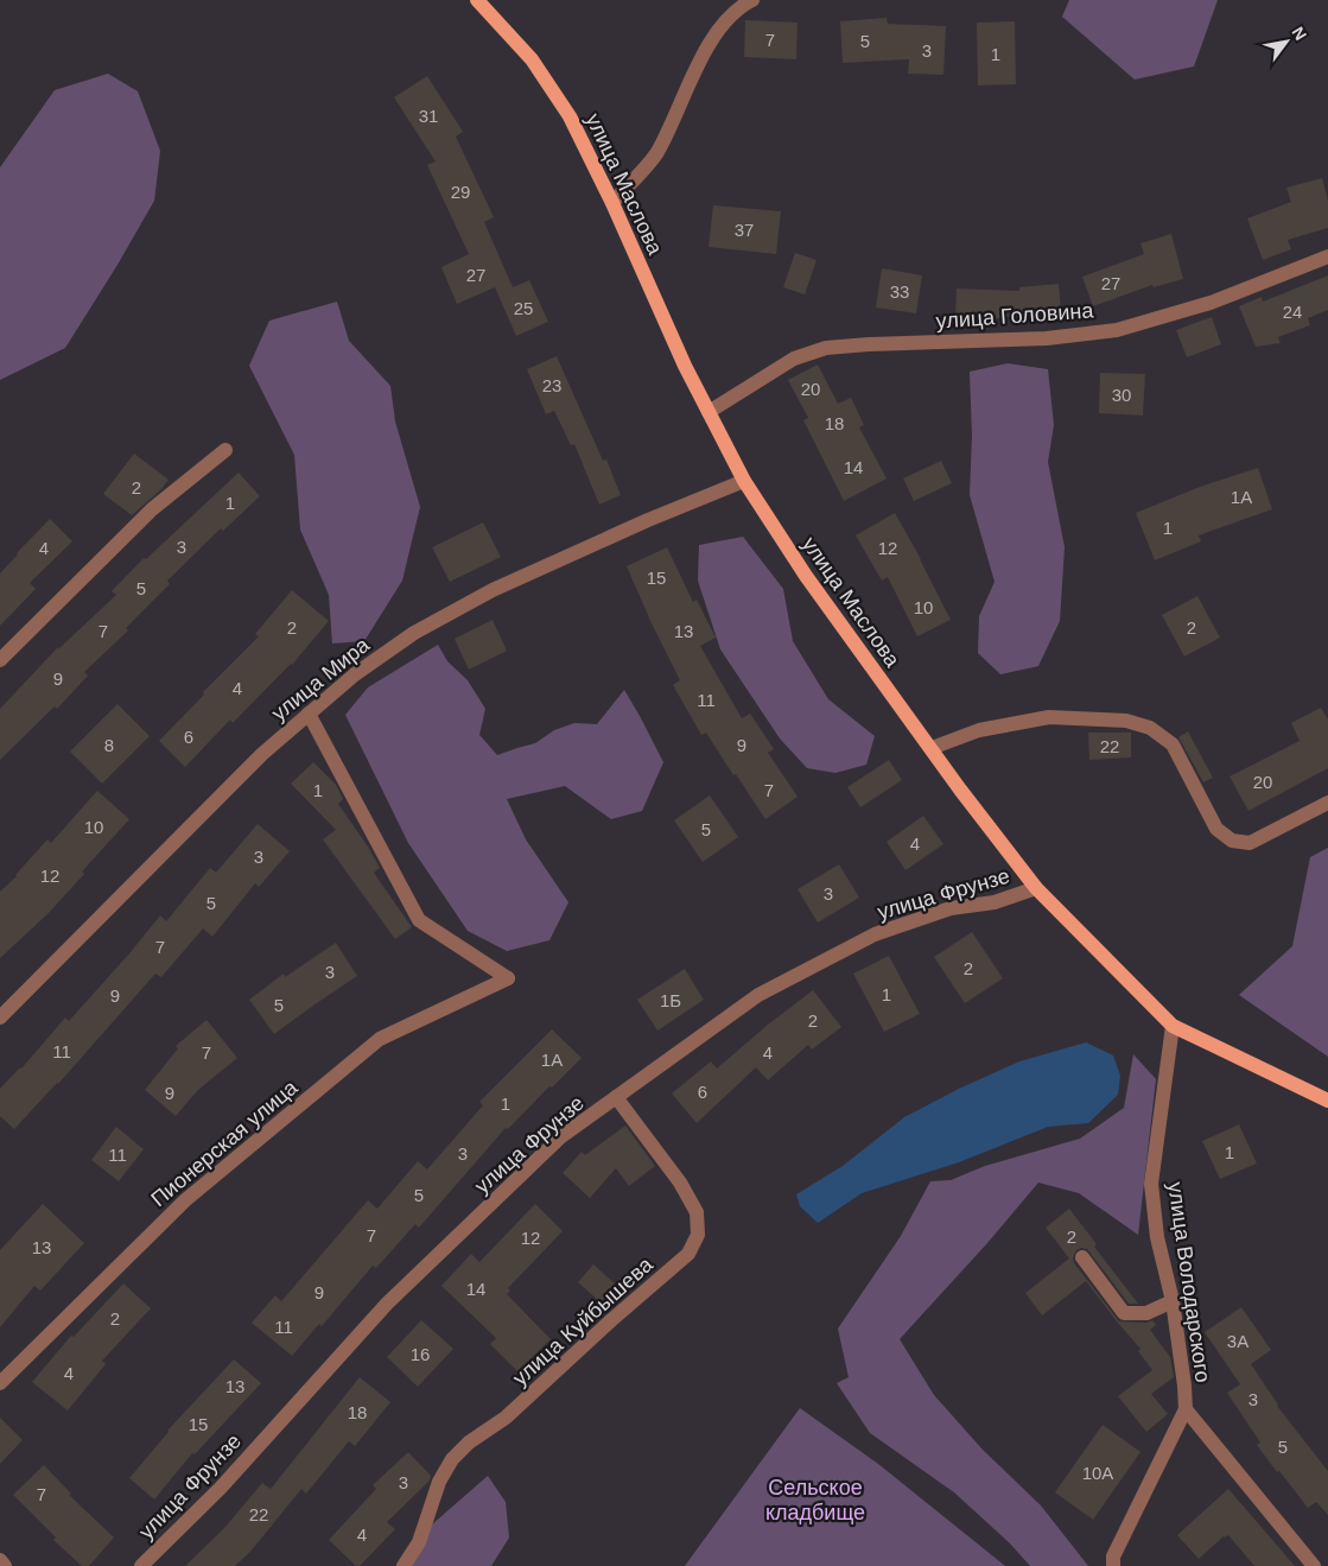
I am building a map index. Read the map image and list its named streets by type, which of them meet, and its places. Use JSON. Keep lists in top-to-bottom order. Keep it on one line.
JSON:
{"streets":{"main road":["улица Маслова"],"street":["улица Головина","улица Мира","улица Фрунзе","Пионерская улица","улица Володарского","улица Куйбышева"]},"crossings":[["улица Маслова","улица Головина"],["улица Маслова","улица Мира"],["улица Маслова","улица Фрунзе"],["улица Маслова","улица Володарского"],["улица Мира","Пионерская улица"],["улица Фрунзе","улица Куйбышева"]],"parks":["Сельское кладбище"],"house_numbers":["7","5","3","1","31","29","37","27","27","33","25","24","23","20","30","18","14","2","1А","1","1","3","4","12","15","5","10","2","2","7","13","9","4","11","6","8","9","22","20","1","7","10","5","4","3","12","3","5","7","2","3","1","9","1Б","5","2","11","7","4","1А","6","9","1","1","3","11","5","7","2","12","13","14","9","2","11","3А","16","4","13","3","18","15","5","10А","3","7","22","4"],"north":"top right"}
